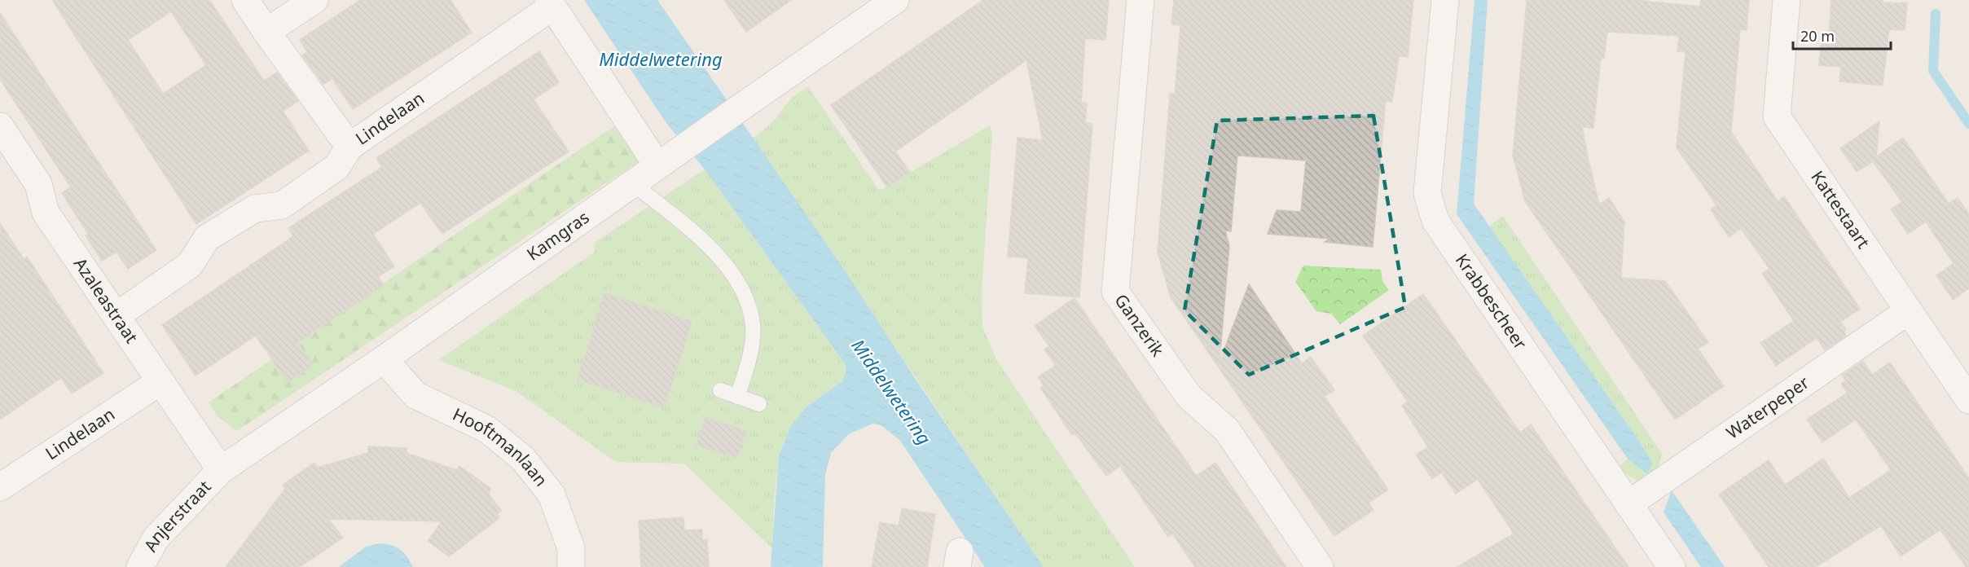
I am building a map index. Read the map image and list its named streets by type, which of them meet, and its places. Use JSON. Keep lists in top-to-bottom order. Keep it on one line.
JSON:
{"streets":{"street":["Lindelaan","Kattestaart","Kamgras","Azaleastraat","Krabbescheer","Ganzerik","Waterpeper","Hooftmanlaan","Anjerstraat"]},"crossings":[["Lindelaan","Azaleastraat"],["Kattestaart","Waterpeper"],["Kamgras","Azaleastraat"],["Kamgras","Hooftmanlaan"],["Kamgras","Anjerstraat"],["Azaleastraat","Anjerstraat"],["Krabbescheer","Waterpeper"]],"water":["Middelwetering"],"scale_bar":"20 m"}
